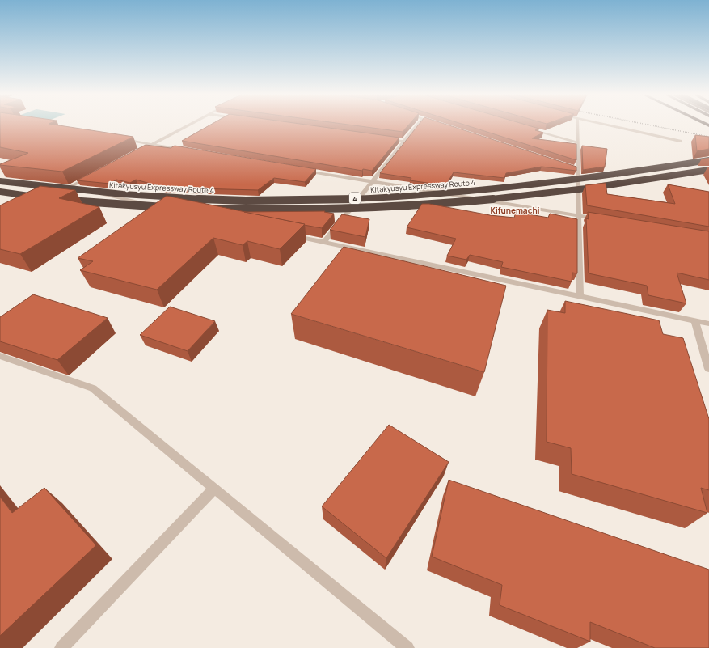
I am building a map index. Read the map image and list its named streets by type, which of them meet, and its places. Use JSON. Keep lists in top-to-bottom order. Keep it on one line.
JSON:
{"streets":{"highway":["Kitakyusyu Expressway Route 4","4"]},"districts":["Kifunemachi"]}
